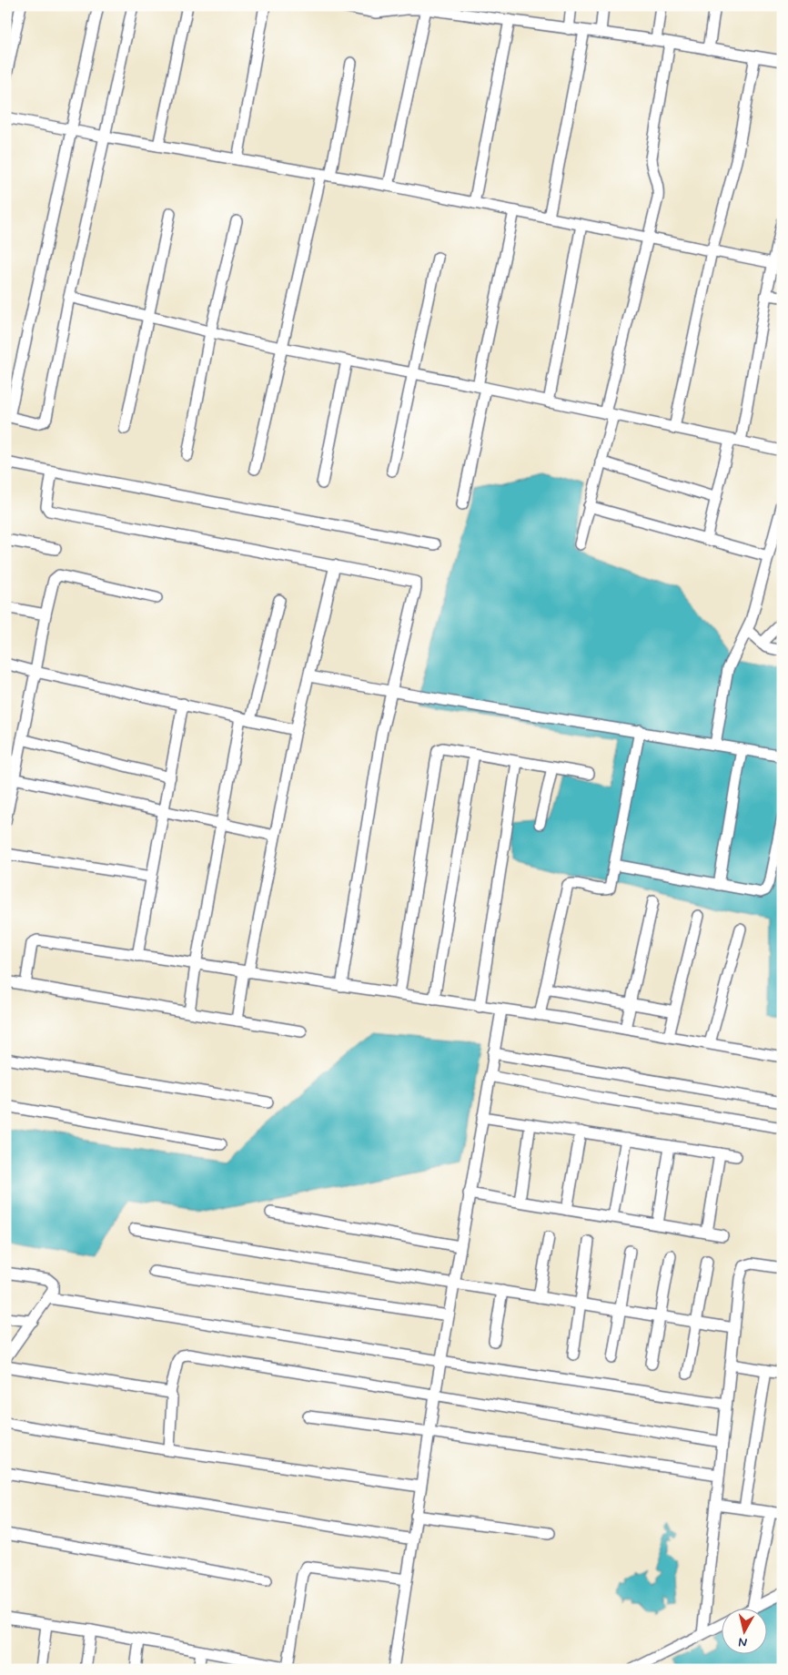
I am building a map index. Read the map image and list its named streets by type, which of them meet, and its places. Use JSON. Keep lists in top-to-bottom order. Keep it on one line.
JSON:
{"north":"bottom"}
